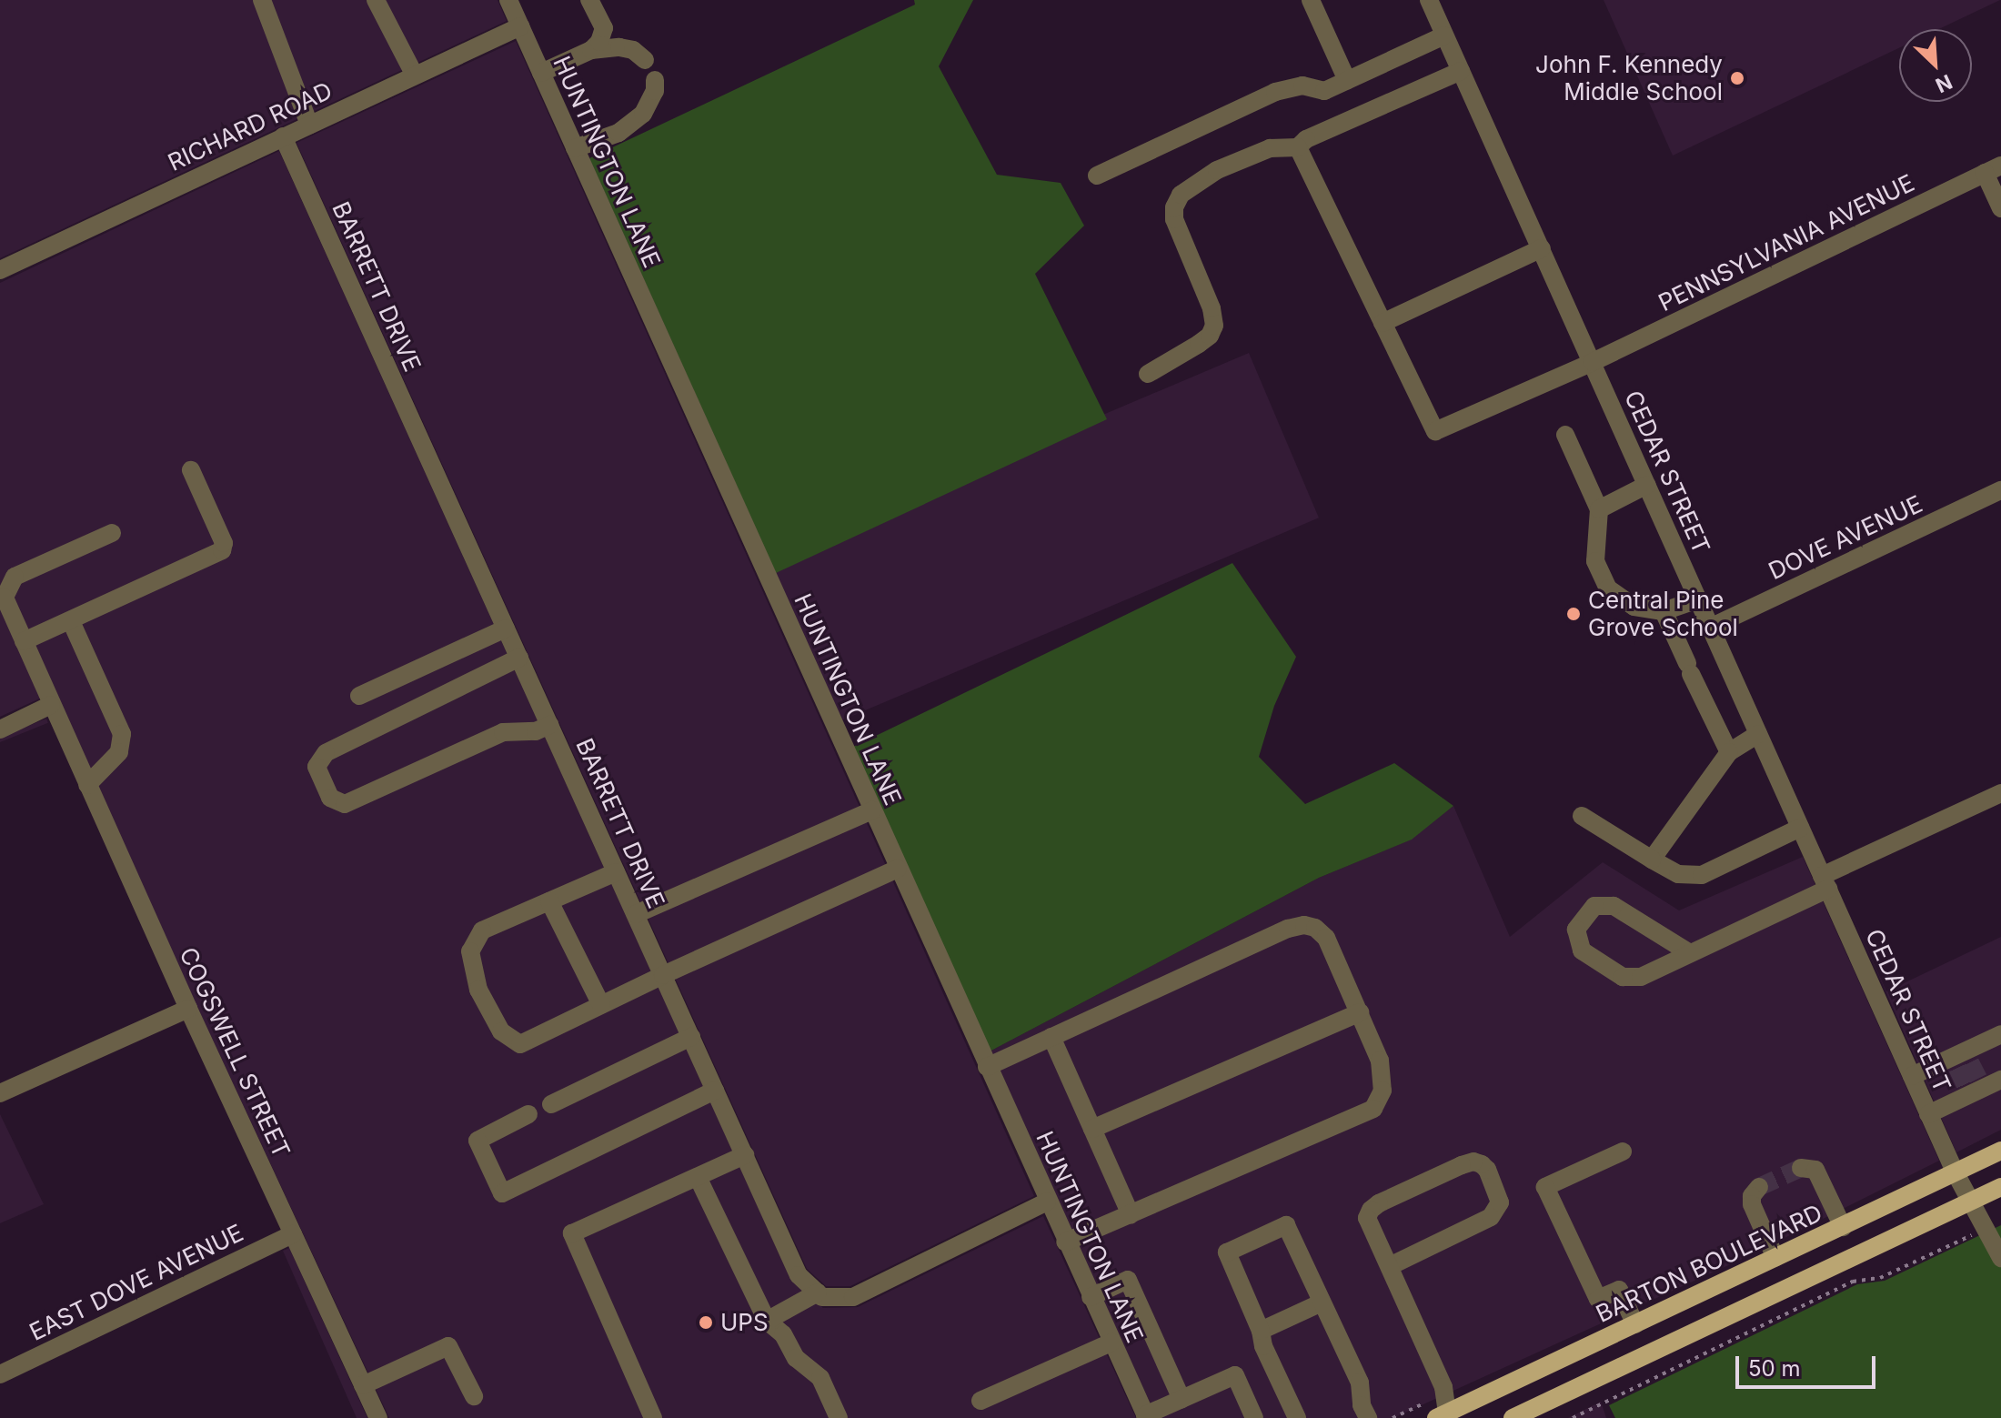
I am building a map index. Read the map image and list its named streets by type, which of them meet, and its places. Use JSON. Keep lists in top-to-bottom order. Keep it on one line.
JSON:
{"streets":{"main road":["BARTON BOULEVARD"],"street":["RICHARD ROAD","HUNTINGTON LANE","PENNSYLVANIA AVENUE","BARRETT DRIVE","CEDAR STREET","DOVE AVENUE","COGSWELL STREET","EAST DOVE AVENUE"]},"crossings":[["RICHARD ROAD","HUNTINGTON LANE"],["RICHARD ROAD","BARRETT DRIVE"],["PENNSYLVANIA AVENUE","CEDAR STREET"],["CEDAR STREET","DOVE AVENUE"],["CEDAR STREET","BARTON BOULEVARD"],["COGSWELL STREET","EAST DOVE AVENUE"]],"places":["John F. Kennedy Middle School","Central Pine Grove School","UPS"],"scale_bar":"50 m","north":"bottom right"}
